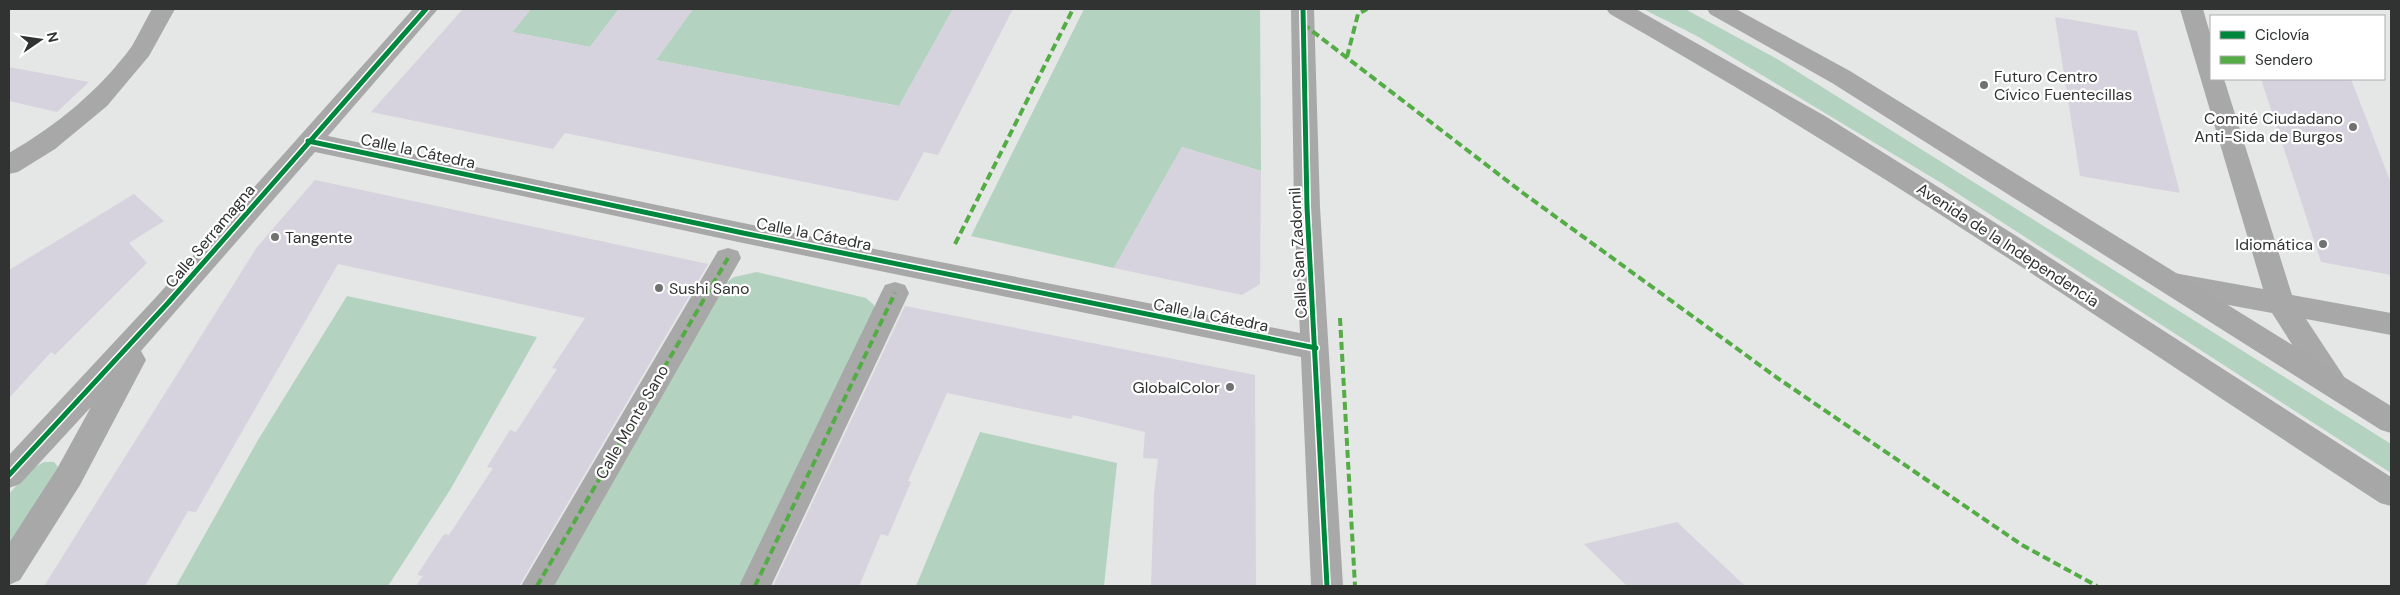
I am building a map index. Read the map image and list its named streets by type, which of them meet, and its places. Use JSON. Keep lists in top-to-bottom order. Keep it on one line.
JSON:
{"streets":{"main road":["Avenida de la Independencia"],"street":["Calle la Cátedra","Calle Serramagna","Calle San Zadornil","Calle Monte Sano"]},"crossings":[["Calle la Cátedra","Calle Serramagna"],["Calle la Cátedra","Calle San Zadornil"]],"places":["Futuro Centro Cívico Fuentecillas","Comité Ciudadano Anti-Sida de Burgos","Tangente","Idiomática","Sushi Sano","GlobalColor"],"legend":["Ciclovía","Sendero"],"north":"right"}
